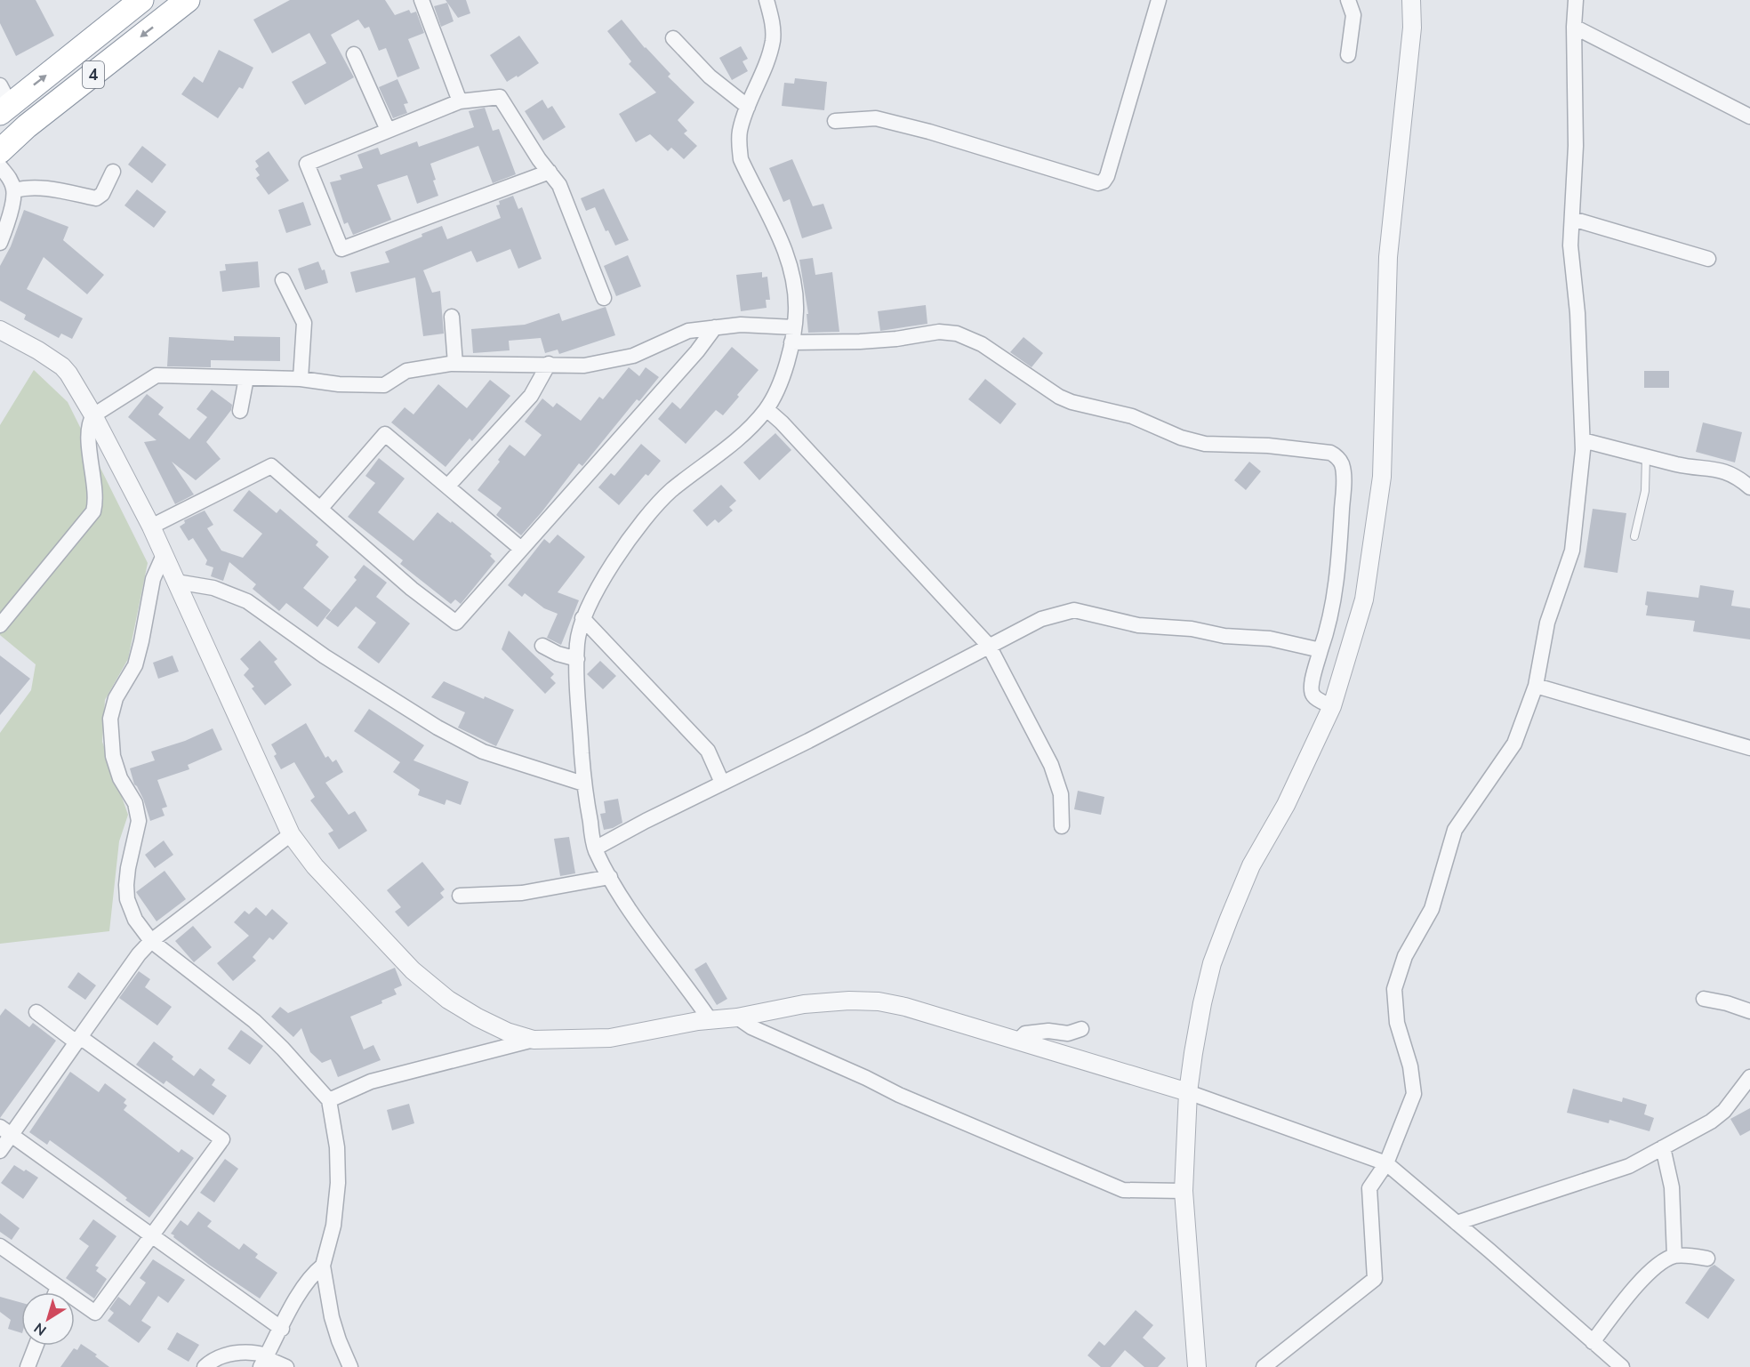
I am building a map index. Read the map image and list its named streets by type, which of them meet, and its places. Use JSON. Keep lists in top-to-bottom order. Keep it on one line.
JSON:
{"streets":{"highway":["4"]},"north":"bottom left"}
